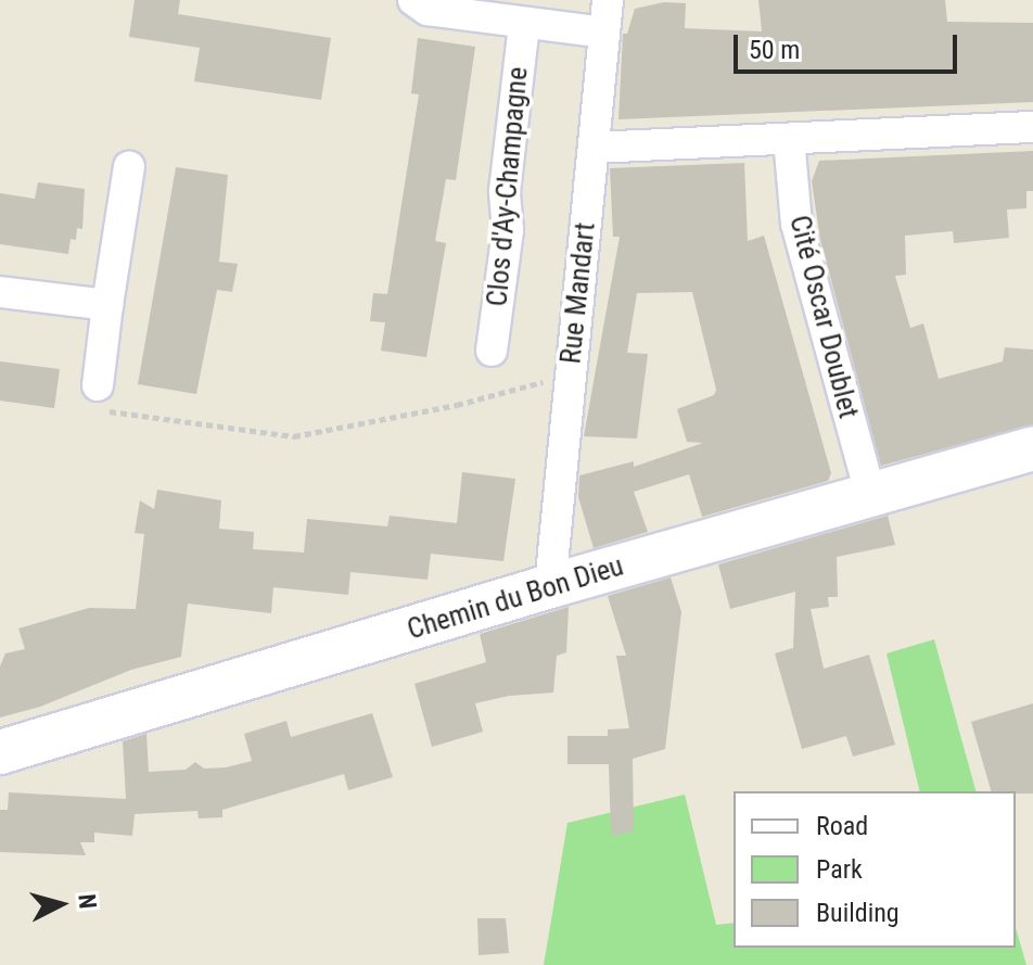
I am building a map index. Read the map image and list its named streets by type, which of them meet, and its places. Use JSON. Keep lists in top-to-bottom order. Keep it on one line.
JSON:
{"streets":{"street":["Clos d'Ay-Champagne","Rue Mandart","Cité Oscar Doublet","Chemin du Bon Dieu"]},"crossings":[["Rue Mandart","Chemin du Bon Dieu"],["Cité Oscar Doublet","Chemin du Bon Dieu"]],"legend":["Road","Park","Building"],"scale_bar":"50 m","north":"right"}
